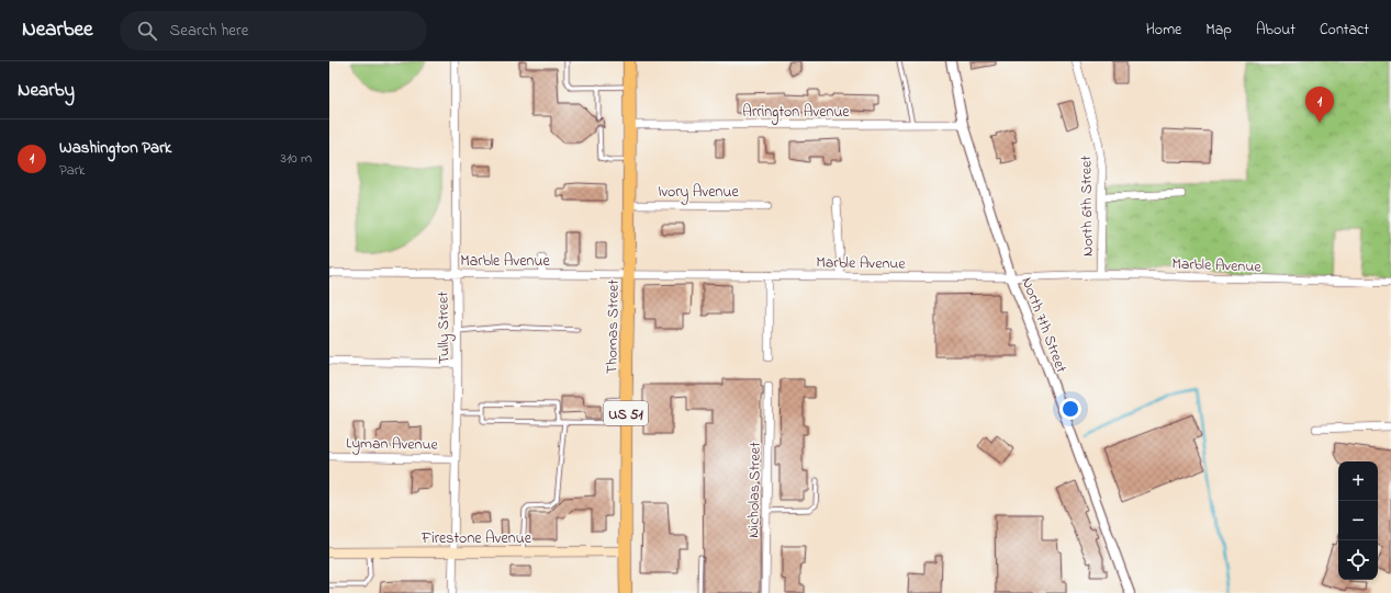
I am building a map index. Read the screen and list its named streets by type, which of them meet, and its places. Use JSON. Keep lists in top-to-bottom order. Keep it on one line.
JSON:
{"streets":{"main road":["Thomas Street","US 51","Firestone Avenue"],"street":["Arrington Avenue","Ivory Avenue","North 6th Street","Marble Avenue","North 7th Street","Tully Street","Lyman Avenue","Nicholas Street"]},"crossings":[["Arrington Avenue","North 7th Street"],["Arrington Avenue","Thomas Street"],["Ivory Avenue","Thomas Street"],["North 6th Street","Marble Avenue"],["Marble Avenue","North 7th Street"],["Marble Avenue","Thomas Street"],["Marble Avenue","Tully Street"],["Thomas Street","Firestone Avenue"],["Tully Street","Lyman Avenue"],["Tully Street","Firestone Avenue"]],"page":{"header":"Nearbee","search":"Search here","nav":["Home","Map","About","Contact"],"heading":"Nearby","pins":"1","list":[{"mark":"1","name":"Washington Park","note":"Park","value":"310 m"}],"map_buttons":["+","−"]}}
